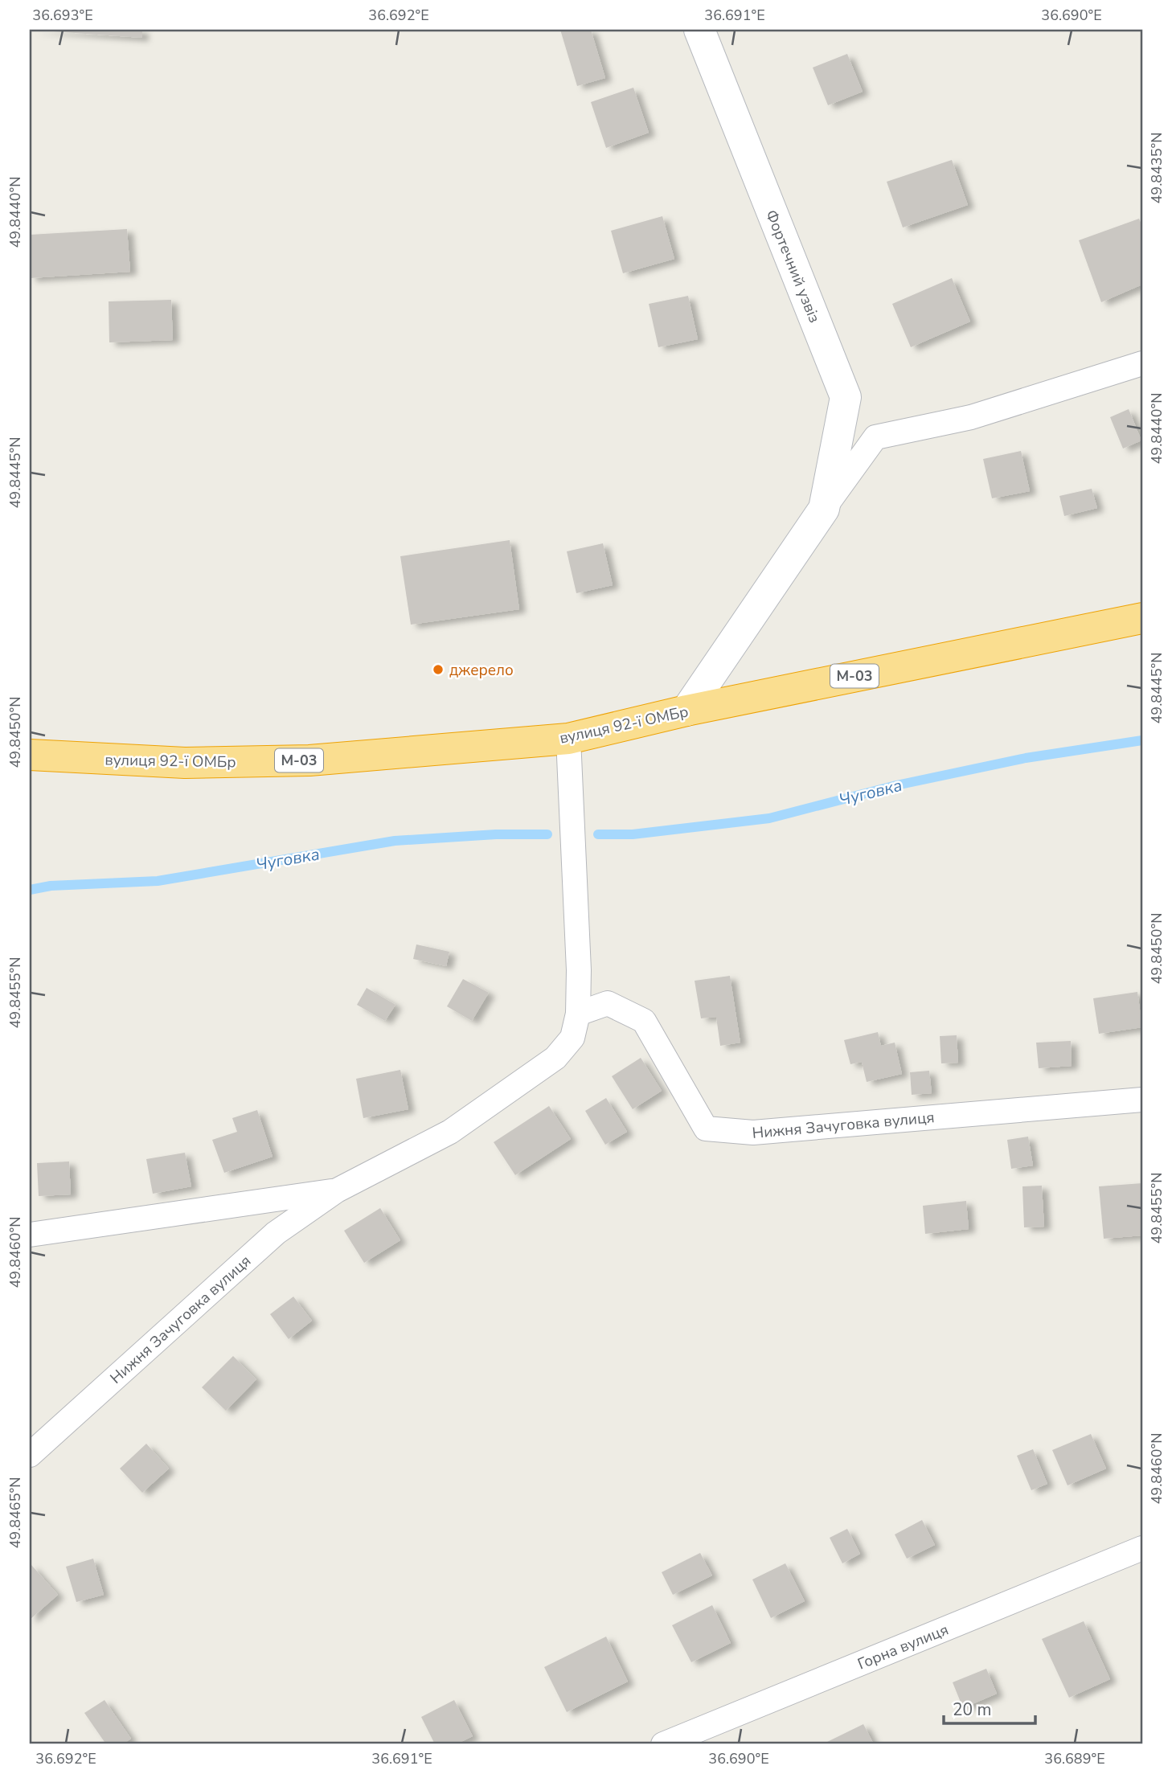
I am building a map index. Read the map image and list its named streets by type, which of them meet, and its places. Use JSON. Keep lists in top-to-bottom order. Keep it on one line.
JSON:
{"streets":{"highway":["М-03","вулиця 92-ї ОМБр"],"street":["Фортечний узвіз","Нижня Зачуговка вулиця","Горна вулиця"]},"crossings":[["Фортечний узвіз","вулиця 92-ї ОМБр"],["вулиця 92-ї ОМБр","Нижня Зачуговка вулиця"]],"water":["Чуговка"],"places":["джерело"],"scale_bar":"20 m","coordinates":["36.693°E","36.692°E","36.691°E","36.690°E","49.8435°N","49.8440°N","49.8445°N","49.8450°N","49.8455°N","49.8460°N","49.8465°N","36.689°E"]}
